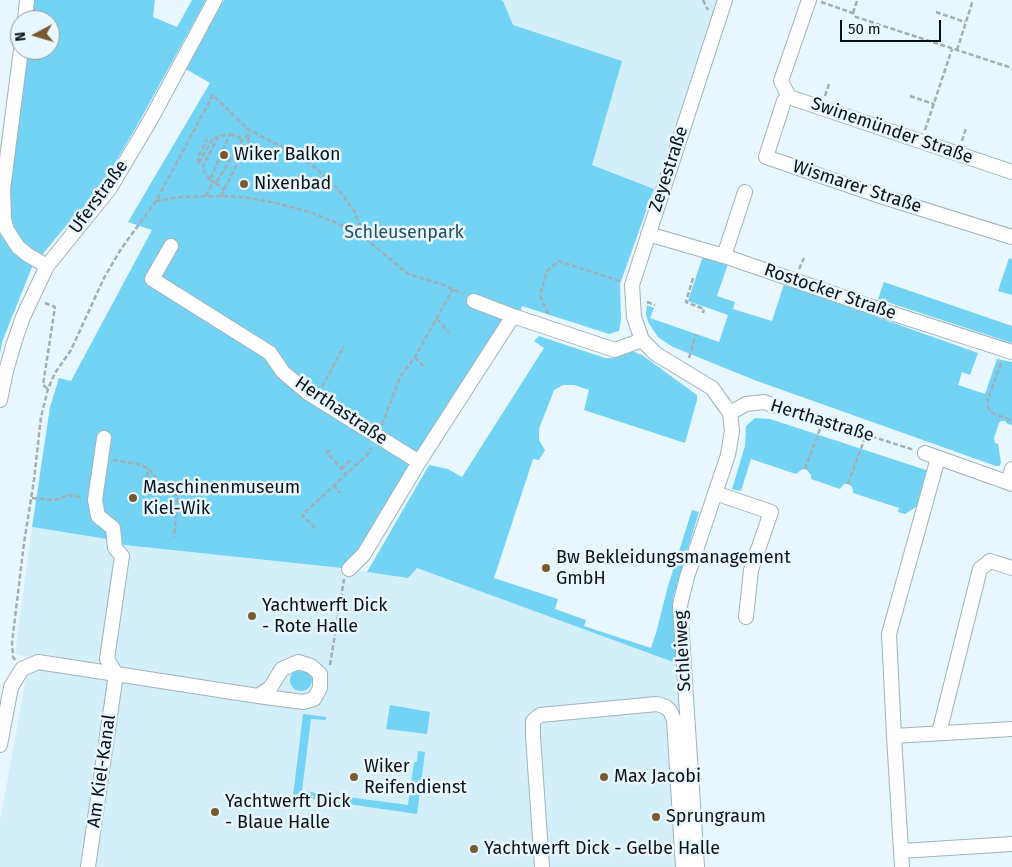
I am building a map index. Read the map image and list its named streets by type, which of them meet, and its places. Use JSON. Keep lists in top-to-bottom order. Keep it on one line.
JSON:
{"streets":{"street":["Swinemünder Straße","Zeyestraße","Wismarer Straße","Uferstraße","Rostocker Straße","Herthastraße","Schleiweg","Am Kiel-Kanal"]},"crossings":[["Swinemünder Straße","Wismarer Straße"],["Zeyestraße","Rostocker Straße"],["Herthastraße","Schleiweg"]],"parks":["Schleusenpark"],"places":["Wiker Balkon","Nixenbad","Maschinenmuseum Kiel-Wik","Bw Bekleidungsmanagement GmbH","Yachtwerft Dick - Rote Halle","Wiker Reifendienst","Max Jacobi","Yachtwerft Dick - Blaue Halle","Sprungraum","Yachtwerft Dick - Gelbe Halle"],"scale_bar":"50 m","north":"left"}
